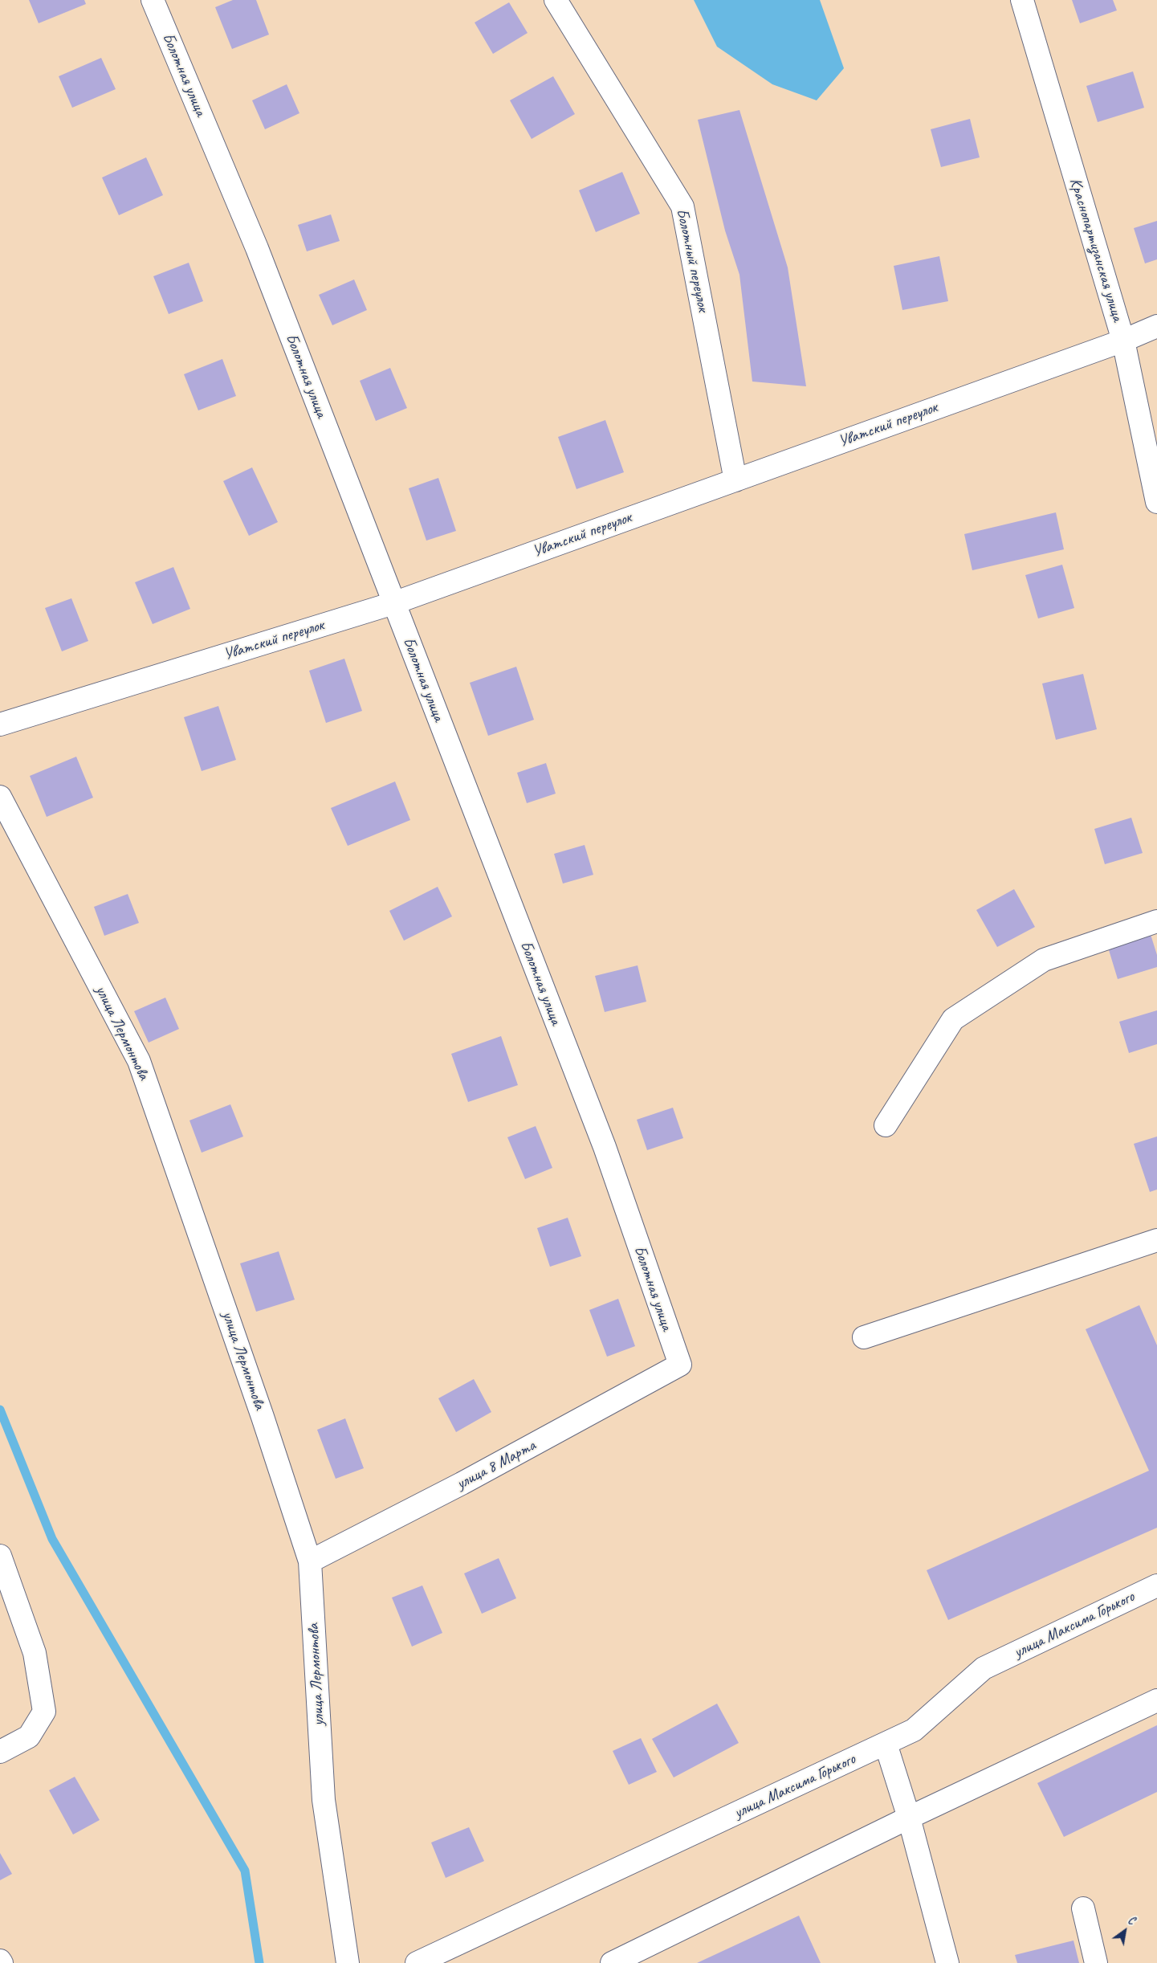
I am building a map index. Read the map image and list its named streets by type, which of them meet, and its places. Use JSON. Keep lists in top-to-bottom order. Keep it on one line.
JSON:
{"streets":{"street":["Болотная улица","Краснопартизанская улица","Болотный переулок","Уватский переулок","улица Лермонтова","улица 8 Марта","улица Максима Горького"]},"crossings":[["Болотная улица","Уватский переулок"],["Болотная улица","улица 8 Марта"],["Краснопартизанская улица","Уватский переулок"],["Болотный переулок","Уватский переулок"],["улица Лермонтова","улица 8 Марта"]],"north":"top right"}
